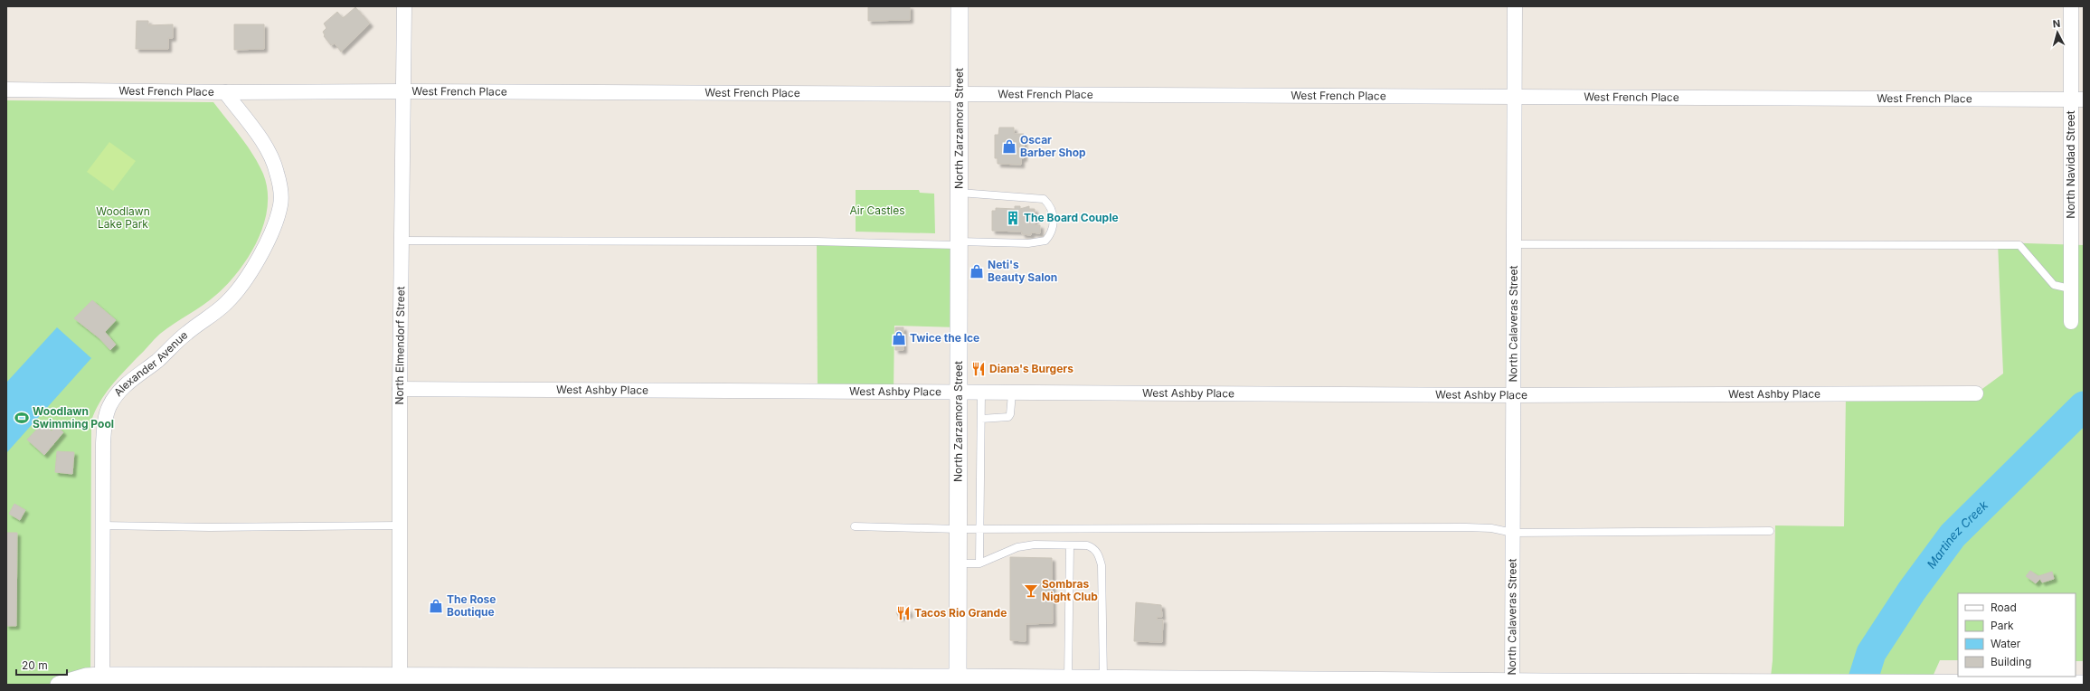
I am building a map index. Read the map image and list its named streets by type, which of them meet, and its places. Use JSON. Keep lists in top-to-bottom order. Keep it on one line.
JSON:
{"streets":{"street":["West French Place","North Zarzamora Street","North Navidad Street","North Calaveras Street","North Elmendorf Street","Alexander Avenue","West Ashby Place"]},"crossings":[["West French Place","North Zarzamora Street"],["West French Place","North Navidad Street"],["West French Place","North Calaveras Street"],["West French Place","North Elmendorf Street"],["West French Place","Alexander Avenue"],["North Zarzamora Street","West Ashby Place"],["North Calaveras Street","West Ashby Place"],["North Elmendorf Street","West Ashby Place"]],"water":["Martinez Creek"],"parks":["Air Castles","Woodlawn Lake Park"],"places":{"shop":["Oscar Barber Shop","Neti's Beauty Salon","Twice the Ice","The Rose Boutique"],"building":["The Board Couple"],"restaurant":["Diana's Burgers","Tacos Rio Grande"],"sports":["Woodlawn Swimming Pool"],"bar":["Sombras Night Club"]},"legend":["Road","Park","Water","Building"],"scale_bar":"20 m","north":"top"}
